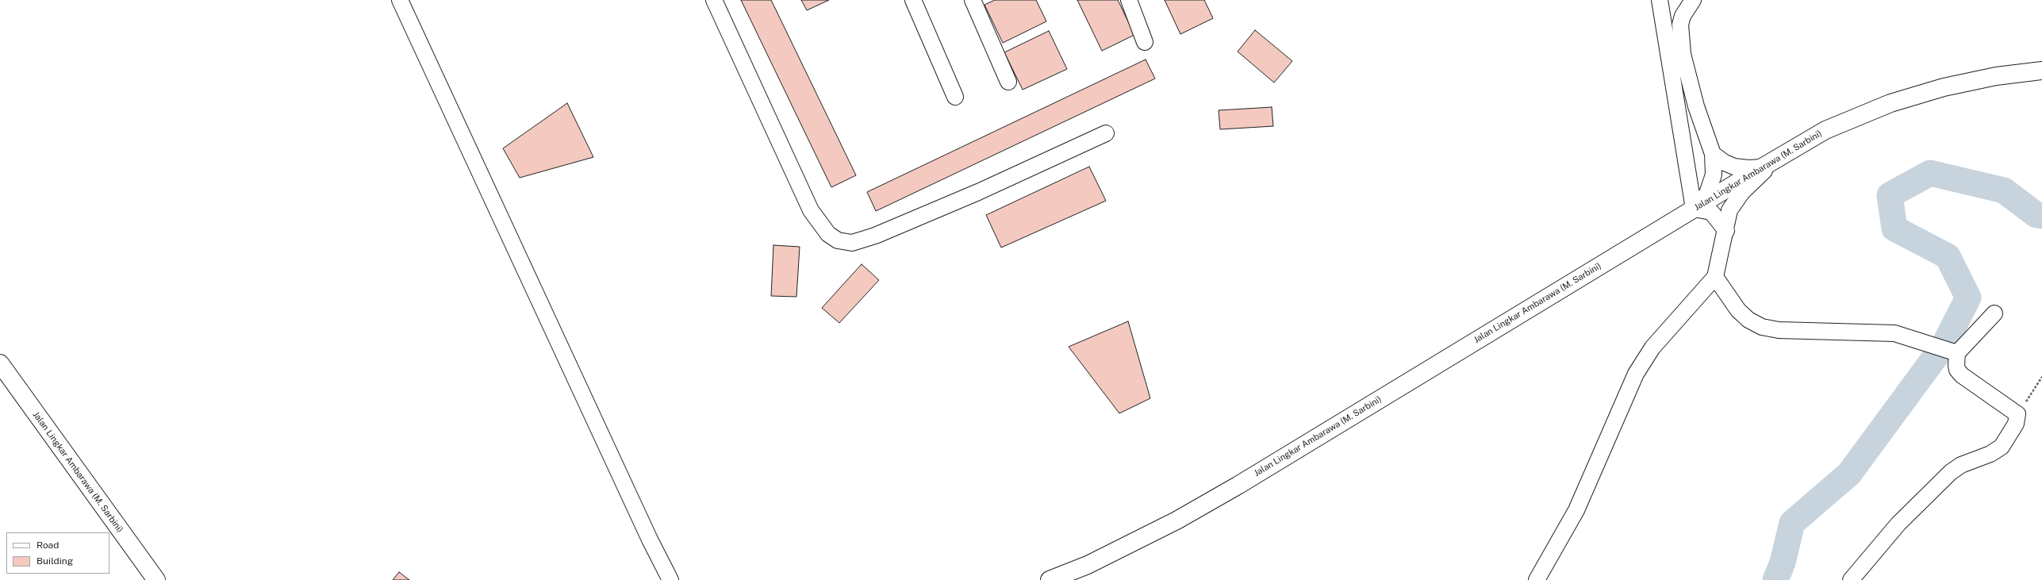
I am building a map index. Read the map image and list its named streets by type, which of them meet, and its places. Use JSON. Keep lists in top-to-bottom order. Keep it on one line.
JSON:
{"streets":{"highway":["Jalan Lingkar Ambarawa (M. Sarbini)"]},"legend":["Road","Building"]}
